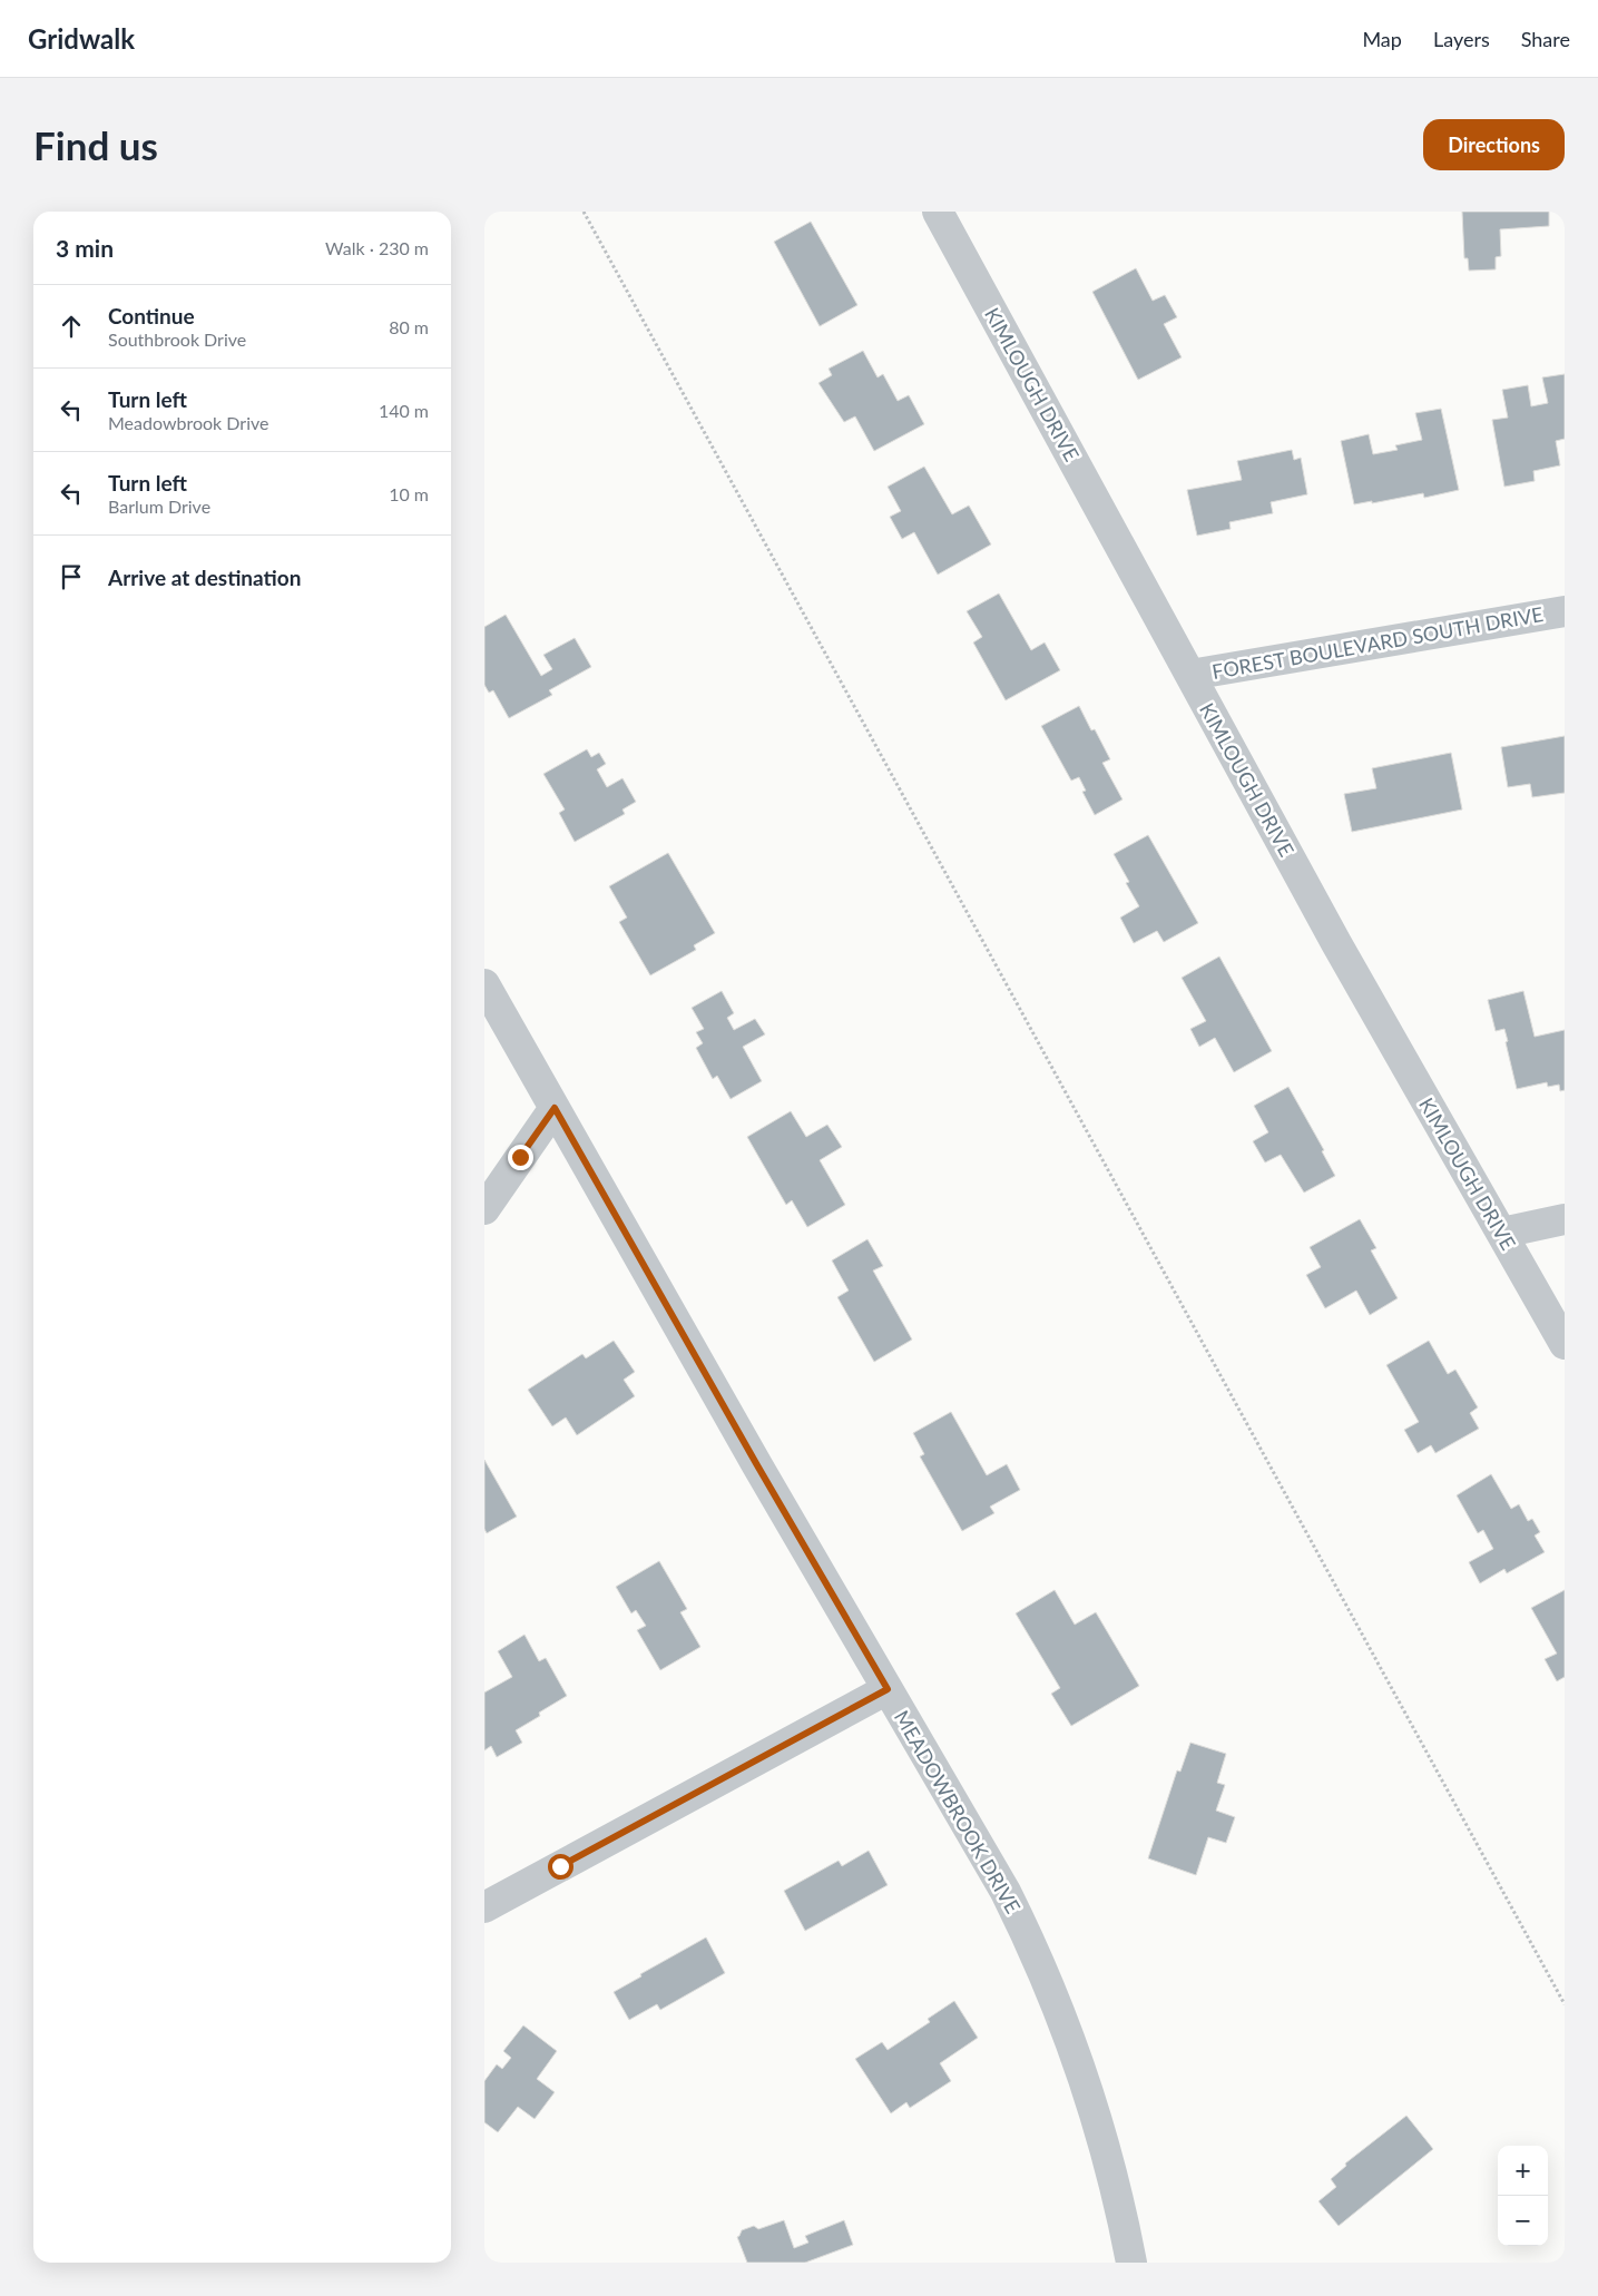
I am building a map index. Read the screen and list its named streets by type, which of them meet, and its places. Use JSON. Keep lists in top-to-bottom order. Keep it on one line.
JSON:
{"streets":{"street":["KIMLOUGH DRIVE","FOREST BOULEVARD SOUTH DRIVE","MEADOWBROOK DRIVE"]},"crossings":[["KIMLOUGH DRIVE","FOREST BOULEVARD SOUTH DRIVE"]],"page":{"header":"Gridwalk","nav":["Map","Layers","Share"],"buttons":"Directions","title":"Find us","heading":["3 min","Walk · 230 m"],"list":[["Continue","Southbrook Drive","80 m"],["Turn left","Meadowbrook Drive","140 m"],["Turn left","Barlum Drive","10 m"],"Arrive at destination"],"map_buttons":["+","−"]}}
